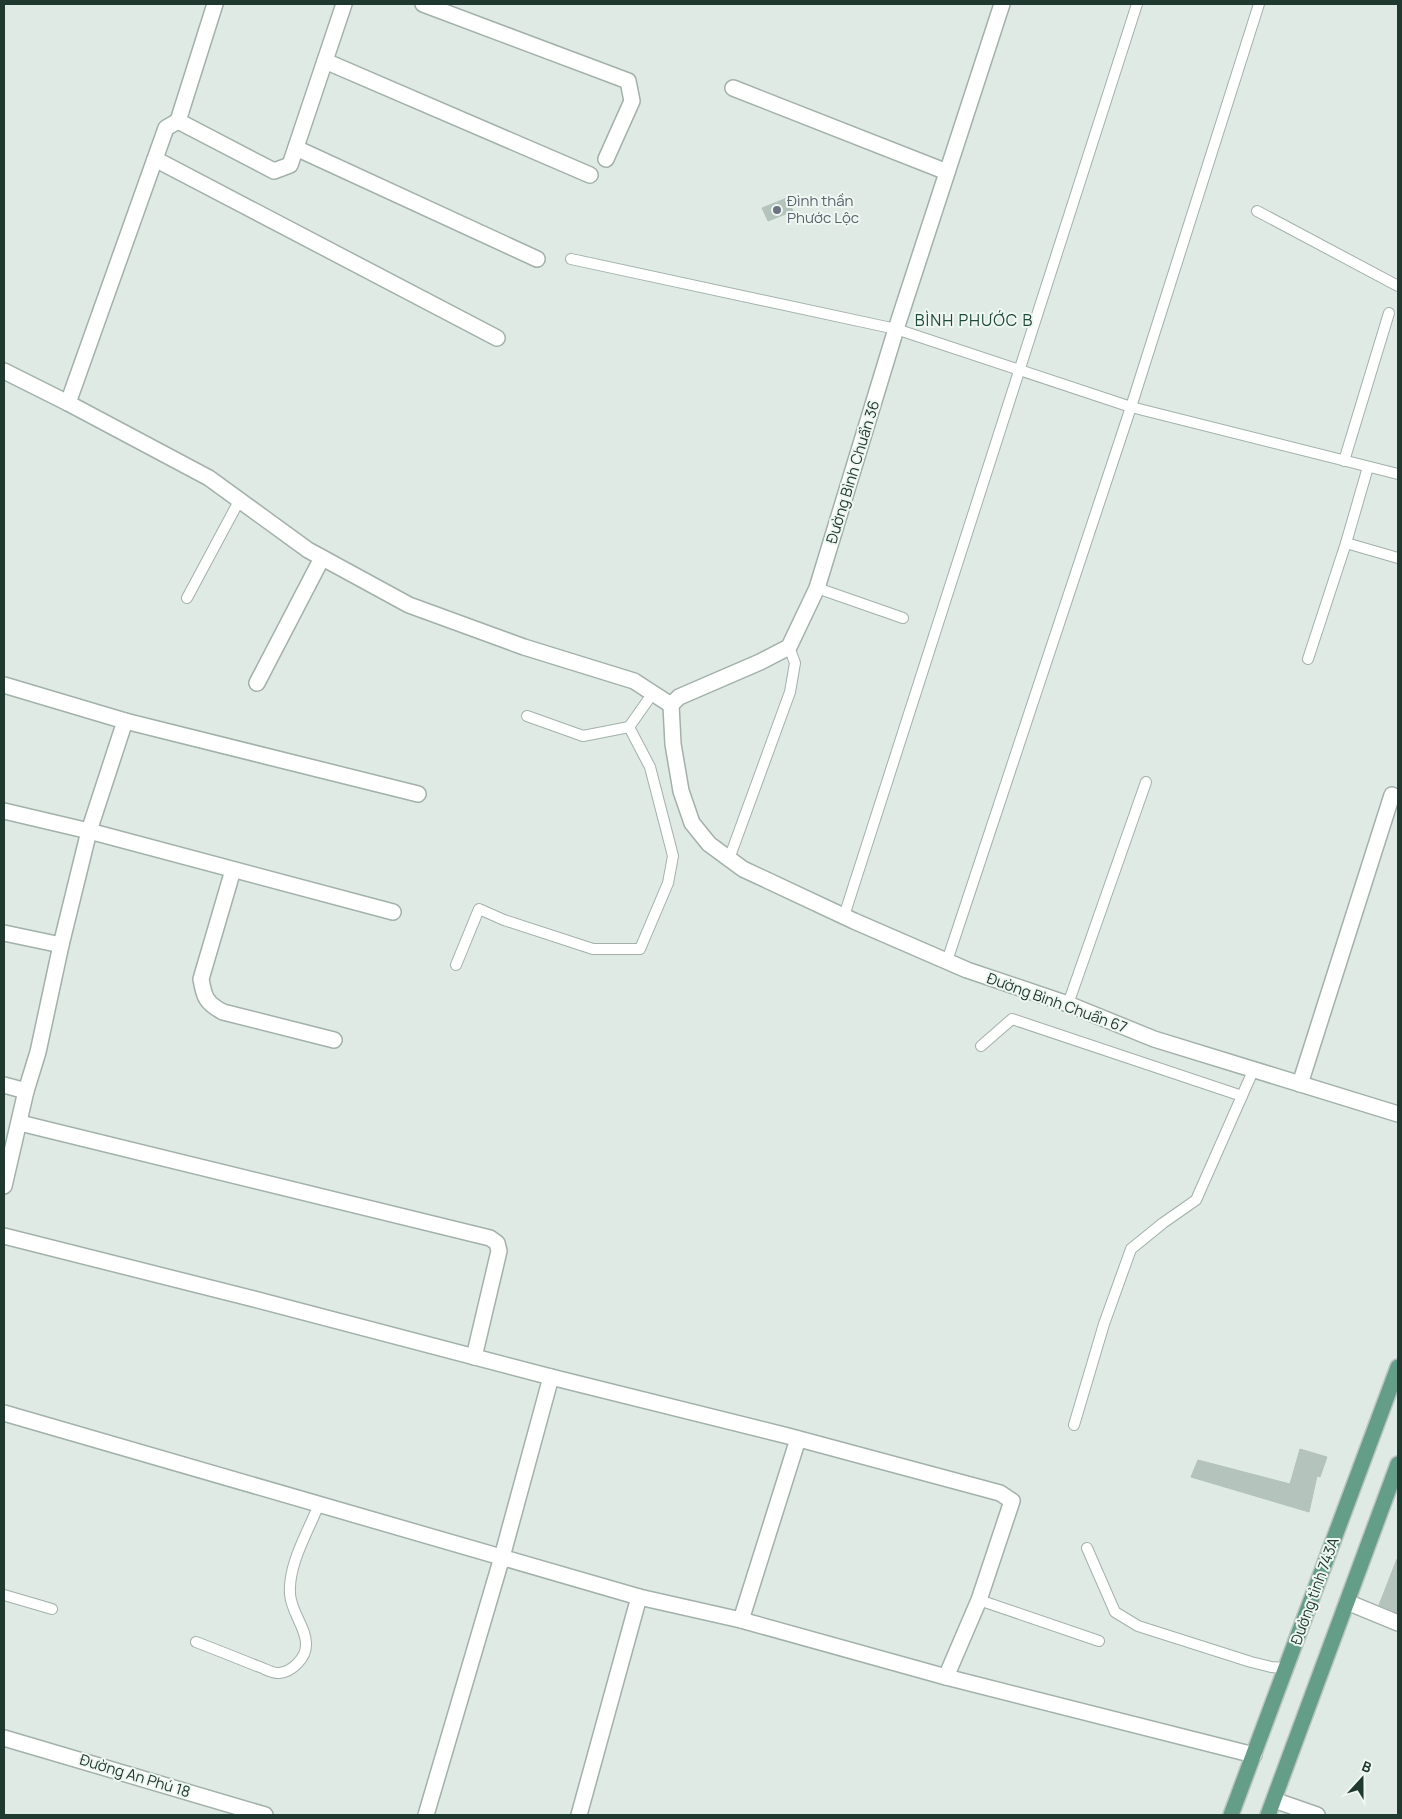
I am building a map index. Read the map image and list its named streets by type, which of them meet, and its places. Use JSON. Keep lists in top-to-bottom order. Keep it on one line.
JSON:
{"streets":{"main road":["Đường tỉnh 743A"],"street":["Đường Bình Chuẩn 36","Đường Bình Chuẩn 67","Đường An Phú 18"]},"districts":["BÌNH PHƯỚC B"],"places":["Đình thần Phước Lộc"],"north":"top"}
